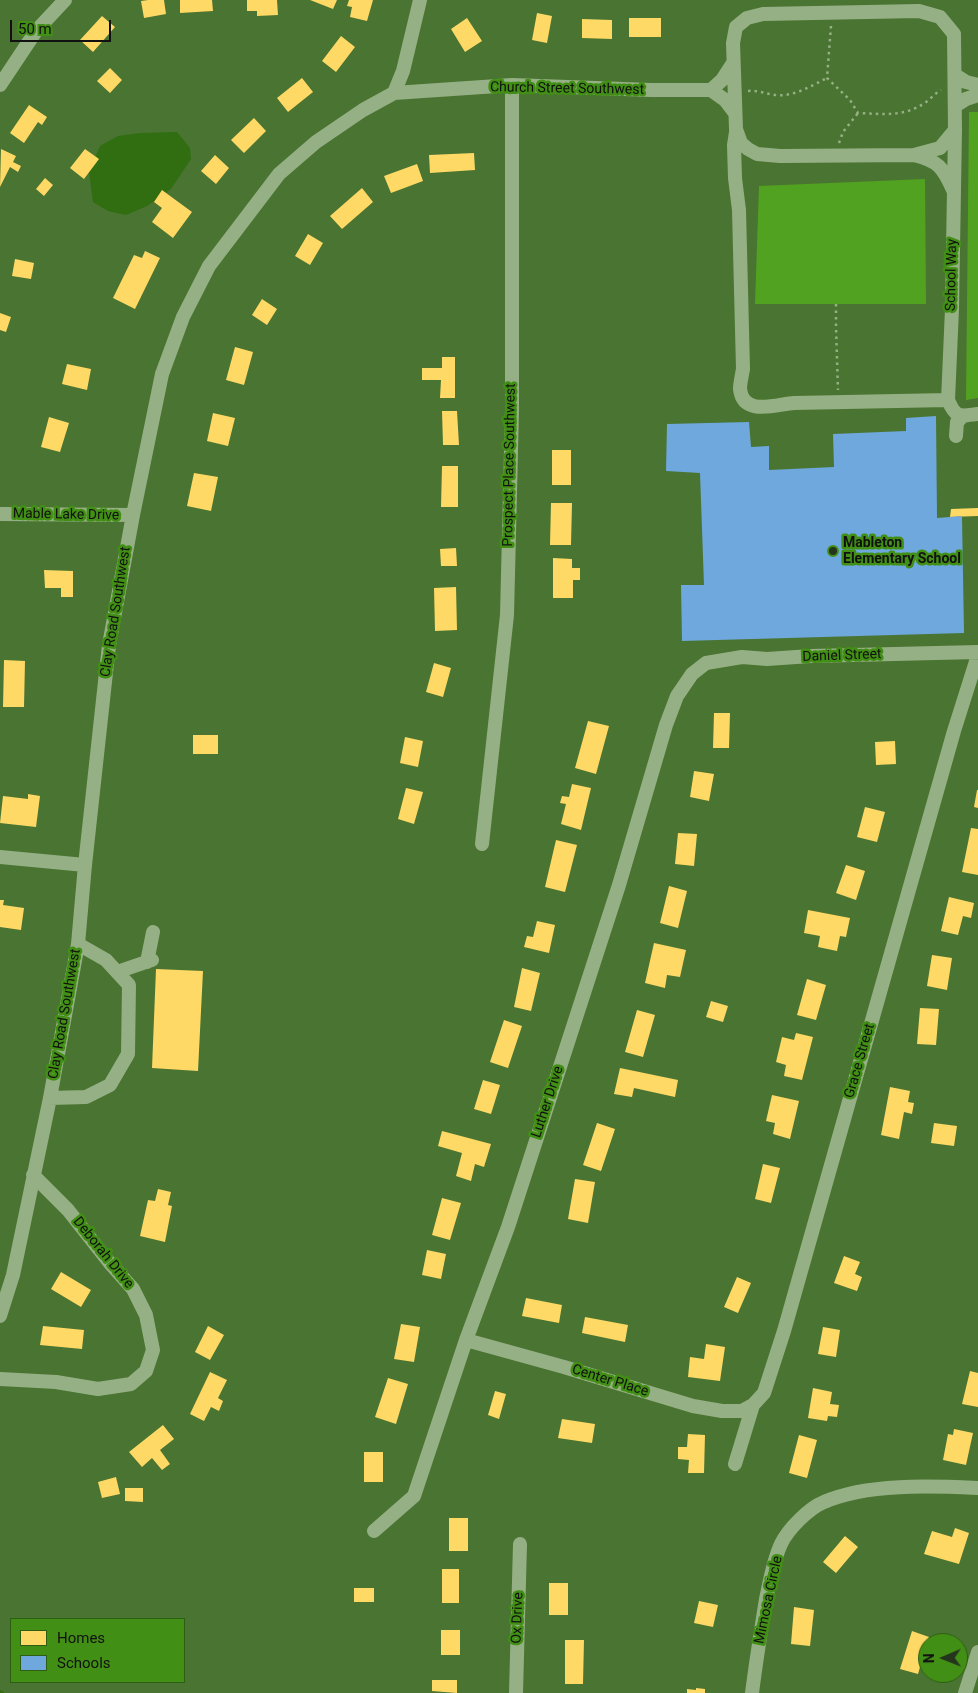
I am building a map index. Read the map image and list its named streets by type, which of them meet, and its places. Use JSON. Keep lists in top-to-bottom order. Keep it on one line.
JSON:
{"streets":{"street":["Church Street Southwest","School Way","Prospect Place Southwest","Mable Lake Drive","Clay Road Southwest","Daniel Street","Grace Street","Luther Drive","Deborah Drive","Center Place","Mimosa Circle","Ox Drive"]},"crossings":[["Church Street Southwest","Prospect Place Southwest"],["Church Street Southwest","Clay Road Southwest"],["Mable Lake Drive","Clay Road Southwest"],["Clay Road Southwest","Deborah Drive"],["Daniel Street","Grace Street"],["Daniel Street","Luther Drive"],["Grace Street","Center Place"],["Luther Drive","Center Place"]],"places":["Mableton Elementary School"],"legend":["Homes","Schools"],"scale_bar":"50 m","north":"left"}
